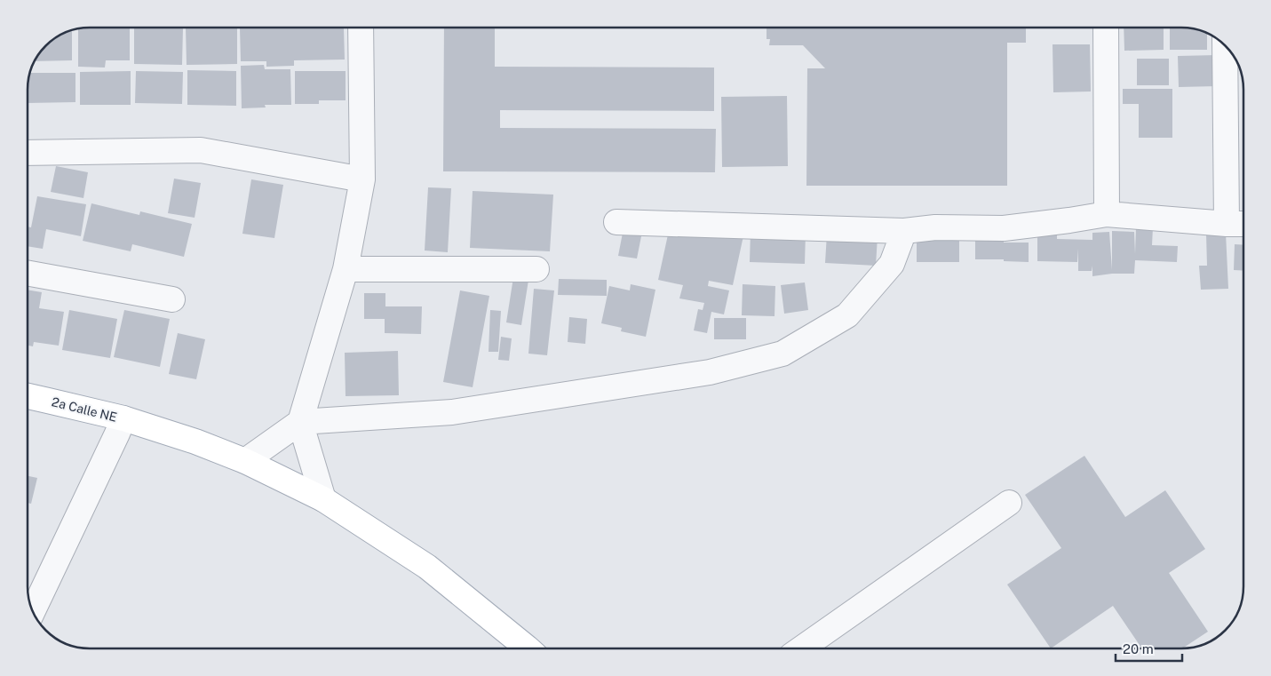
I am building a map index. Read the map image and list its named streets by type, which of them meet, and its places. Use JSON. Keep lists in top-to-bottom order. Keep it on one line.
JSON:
{"streets":{"main road":["2a Calle NE"]},"scale_bar":"20 m"}
